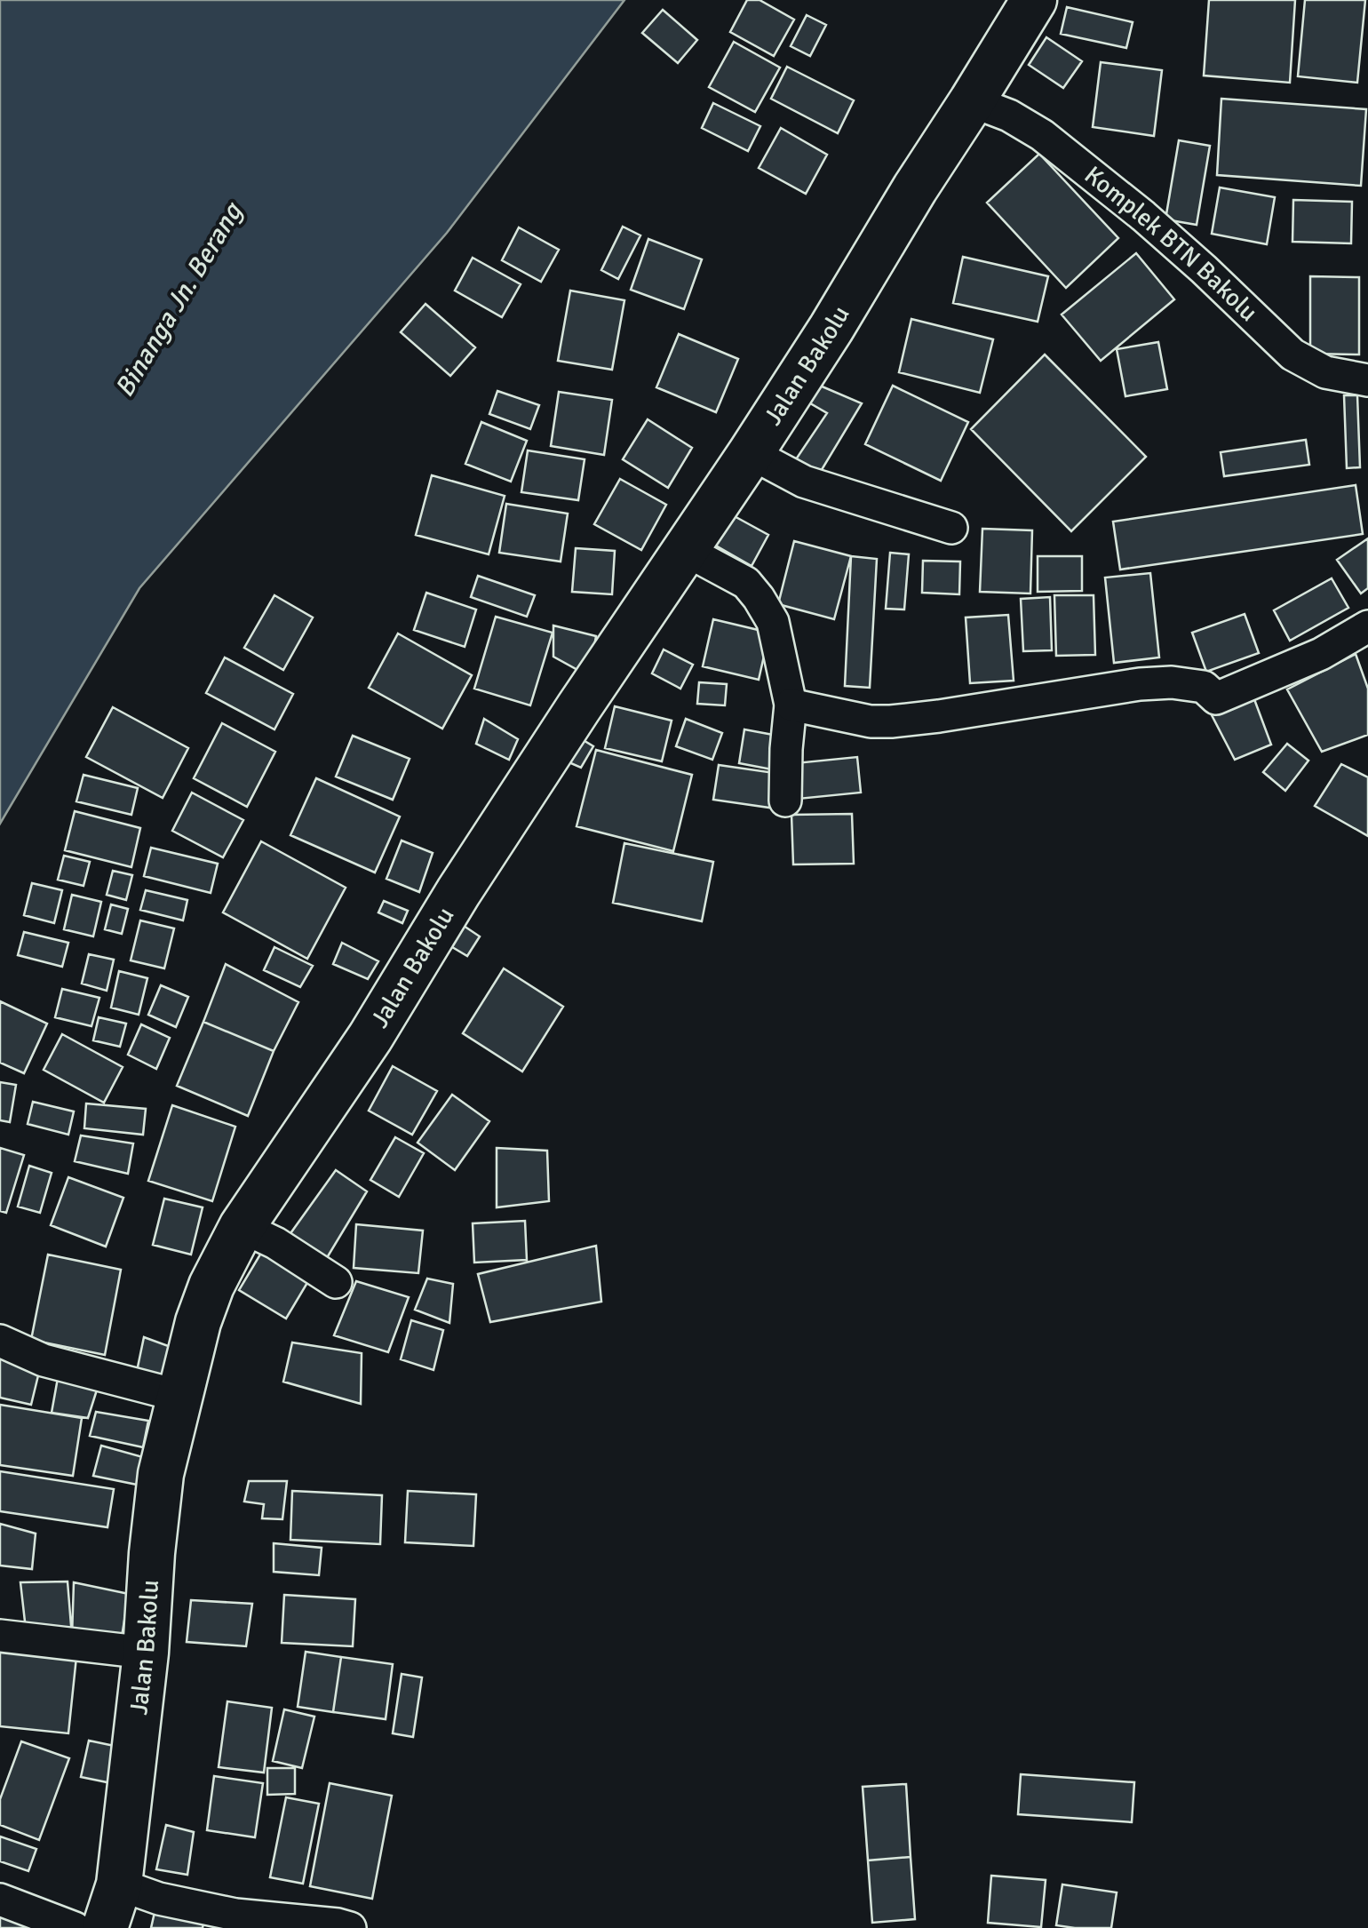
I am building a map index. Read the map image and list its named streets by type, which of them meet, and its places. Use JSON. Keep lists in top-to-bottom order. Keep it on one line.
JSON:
{"streets":{"main road":["Jalan Bakolu"],"street":["Komplek BTN Bakolu"]},"crossings":[["Komplek BTN Bakolu","Jalan Bakolu"]],"water":["Binanga Jn. Berang"]}
